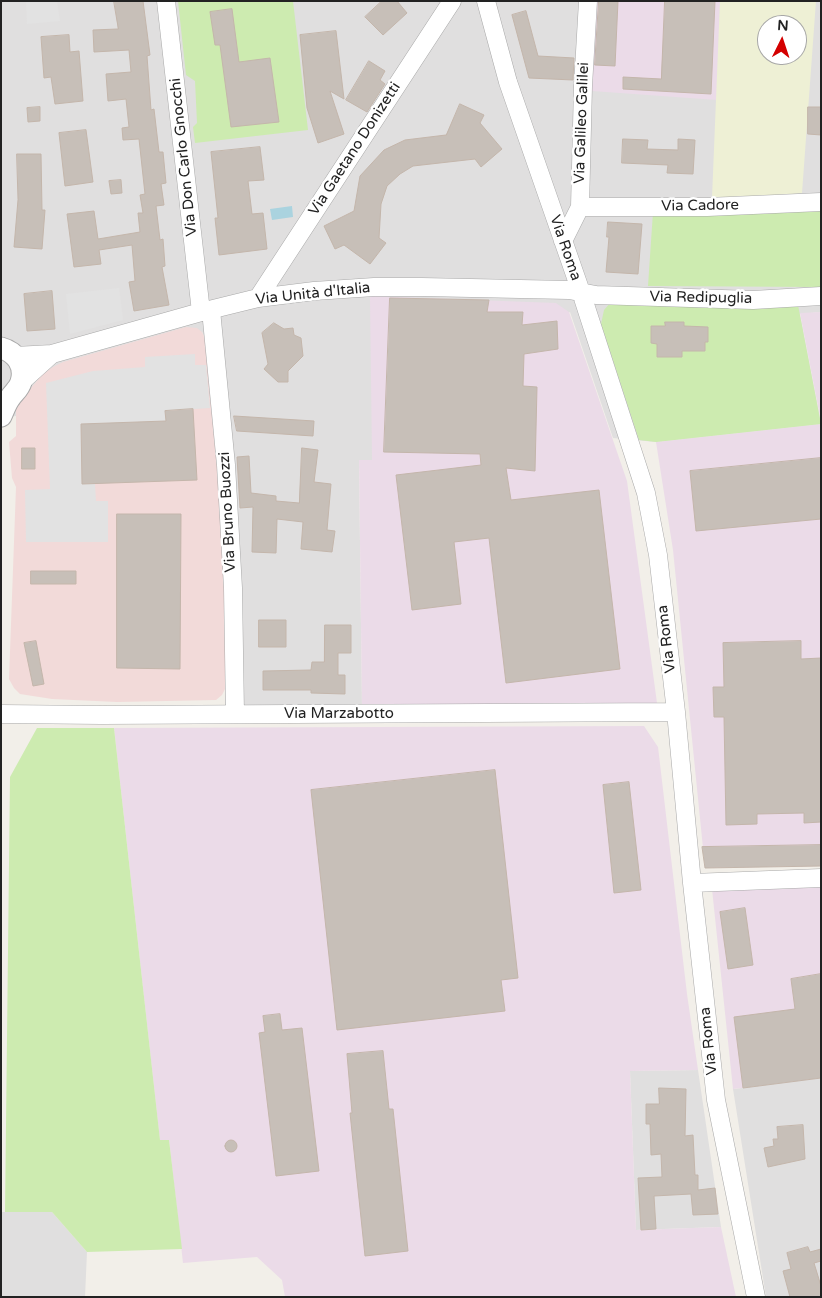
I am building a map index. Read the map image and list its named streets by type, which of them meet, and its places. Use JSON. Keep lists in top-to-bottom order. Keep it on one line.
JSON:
{"streets":{"street":["Via Galileo Galilei","Via Gaetano Donizetti","Via Don Carlo Gnocchi","Via Cadore","Via Roma","Via Unità d'Italia","Via Redipuglia","Via Bruno Buozzi","Via Marzabotto"]},"crossings":[["Via Galileo Galilei","Via Cadore"],["Via Galileo Galilei","Via Roma"],["Via Gaetano Donizetti","Via Unità d'Italia"],["Via Don Carlo Gnocchi","Via Unità d'Italia"],["Via Don Carlo Gnocchi","Via Bruno Buozzi"],["Via Roma","Via Unità d'Italia"],["Via Roma","Via Redipuglia"],["Via Roma","Via Marzabotto"],["Via Unità d'Italia","Via Redipuglia"],["Via Unità d'Italia","Via Bruno Buozzi"],["Via Bruno Buozzi","Via Marzabotto"]],"north":"top"}
